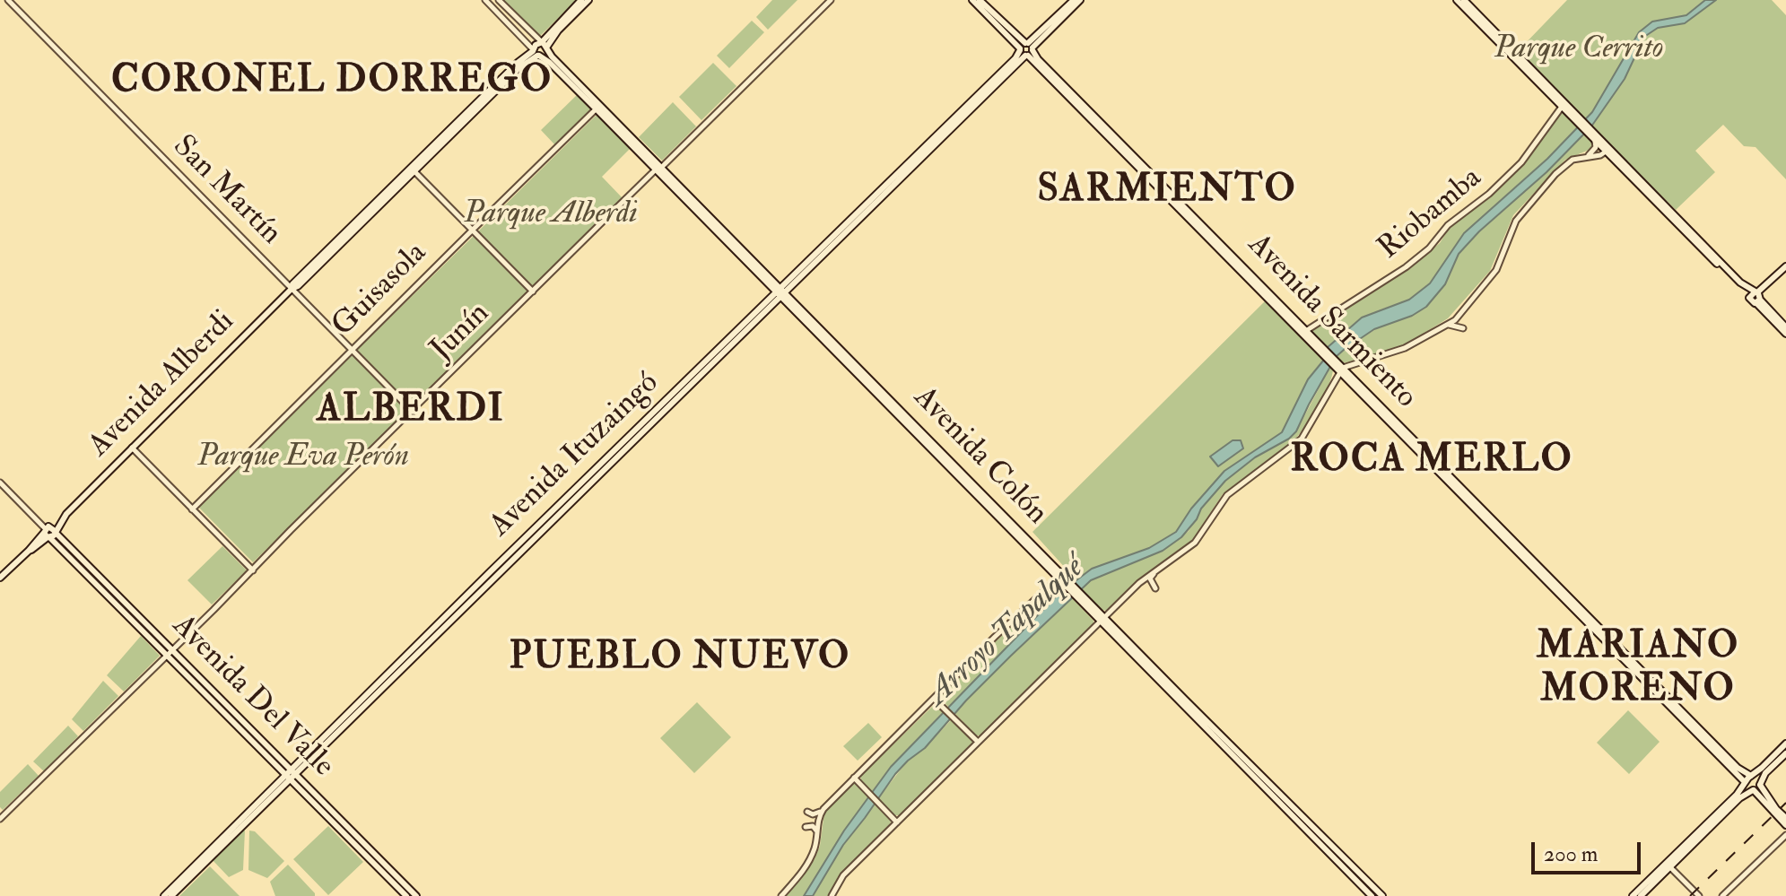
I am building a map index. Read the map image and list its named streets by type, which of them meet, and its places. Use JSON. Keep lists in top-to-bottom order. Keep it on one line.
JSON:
{"streets":{"main road":["Avenida Sarmiento","Avenida Alberdi","Avenida Ituzaingó","Avenida Colón","Avenida Del Valle"],"street":["San Martín","Riobamba","Guisasola","Junín"]},"crossings":[["San Martín","Guisasola"],["San Martín","Junín"],["San Martín","Avenida Alberdi"],["Riobamba","Avenida Sarmiento"],["Guisasola","Avenida Colón"],["Avenida Sarmiento","Avenida Ituzaingó"],["Junín","Avenida Colón"],["Junín","Avenida Del Valle"],["Avenida Alberdi","Avenida Colón"],["Avenida Alberdi","Avenida Del Valle"],["Avenida Ituzaingó","Avenida Colón"],["Avenida Ituzaingó","Avenida Del Valle"]],"districts":["CORONEL DORREGO","SARMIENTO","ALBERDI","ROCA MERLO","MARIANO MORENO","PUEBLO NUEVO"],"water":["Arroyo Tapalqué"],"parks":["Parque Cerrito","Parque Alberdi","Parque Eva Perón"],"scale_bar":"200 m"}
